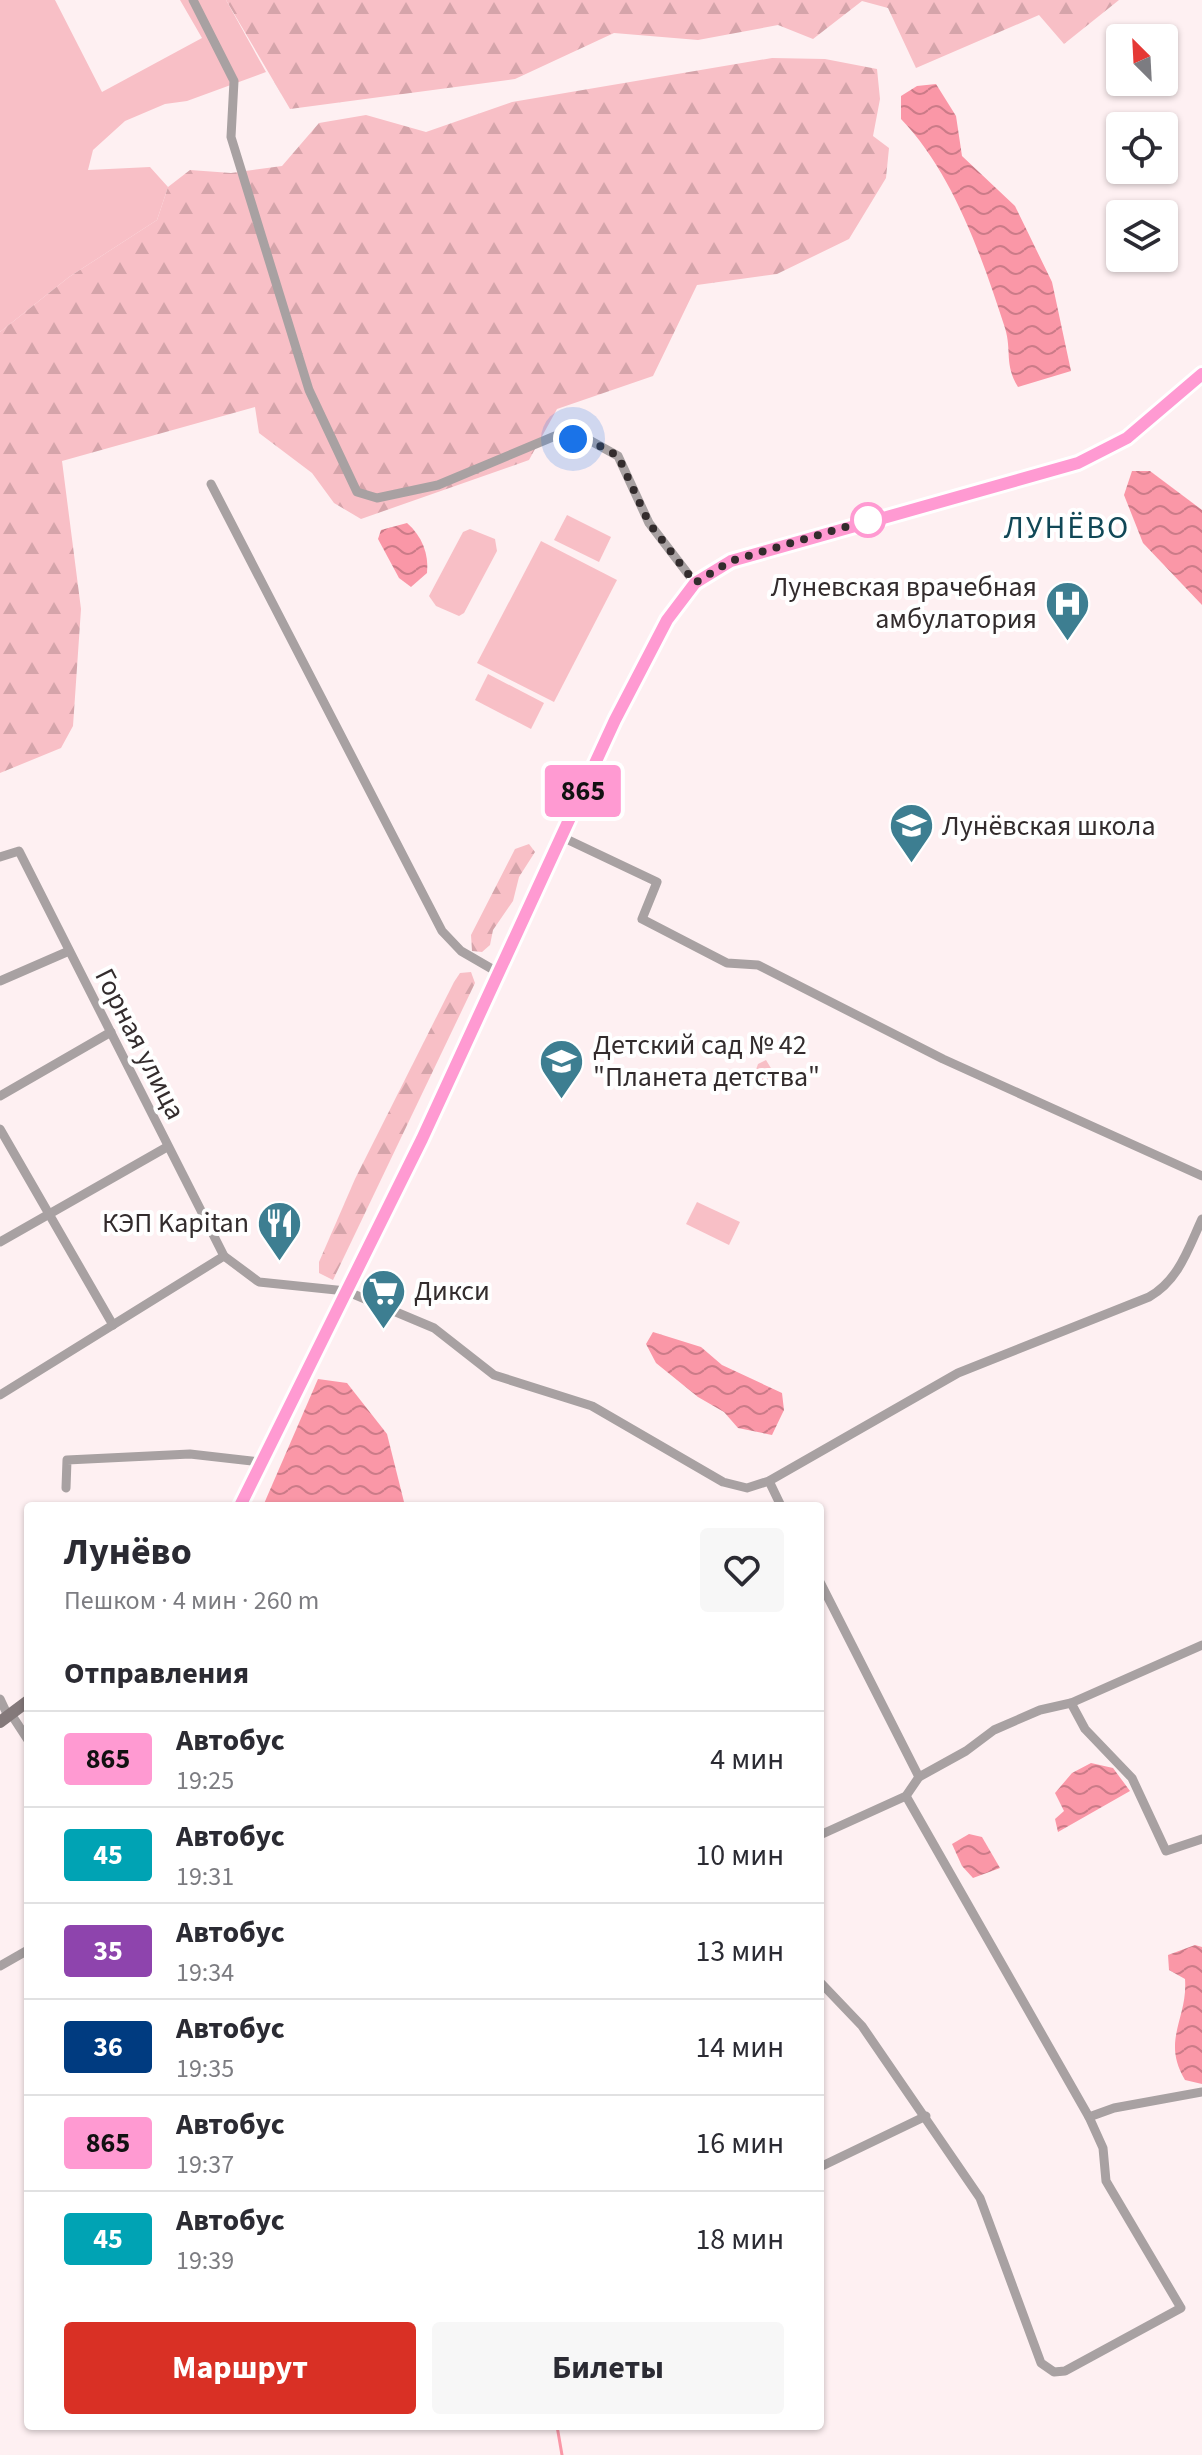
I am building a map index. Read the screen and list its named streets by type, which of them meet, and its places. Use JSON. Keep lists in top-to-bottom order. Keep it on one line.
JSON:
{"streets":{"street":["Горная улица"]},"districts":["ЛУНЁВО"],"places":{"hospital":["Луневская врачебная амбулатория"],"school or university":["Лунёвская школа","Детский сад № 42 \"Планета детства\""],"restaurant":["КЭП Kapitan"],"supermarket":["Дикси"]},"lines":["bus line 865"],"north":"top left","page":{"on_map":"865","heading":[["Лунёво","Пешком · 4 мин · 260 m"],"Отправления"],"list":[{"mark":"865","name":"Автобус","note":"19:25","value":"4 мин"},{"mark":"45","name":"Автобус","note":"19:31","value":"10 мин"},{"mark":"35","name":"Автобус","note":"19:34","value":"13 мин"},{"mark":"36","name":"Автобус","note":"19:35","value":"14 мин"},{"mark":"865","name":"Автобус","note":"19:37","value":"16 мин"},{"mark":"45","name":"Автобус","note":"19:39","value":"18 мин"}],"buttons":["Маршрут","Билеты"]}}
